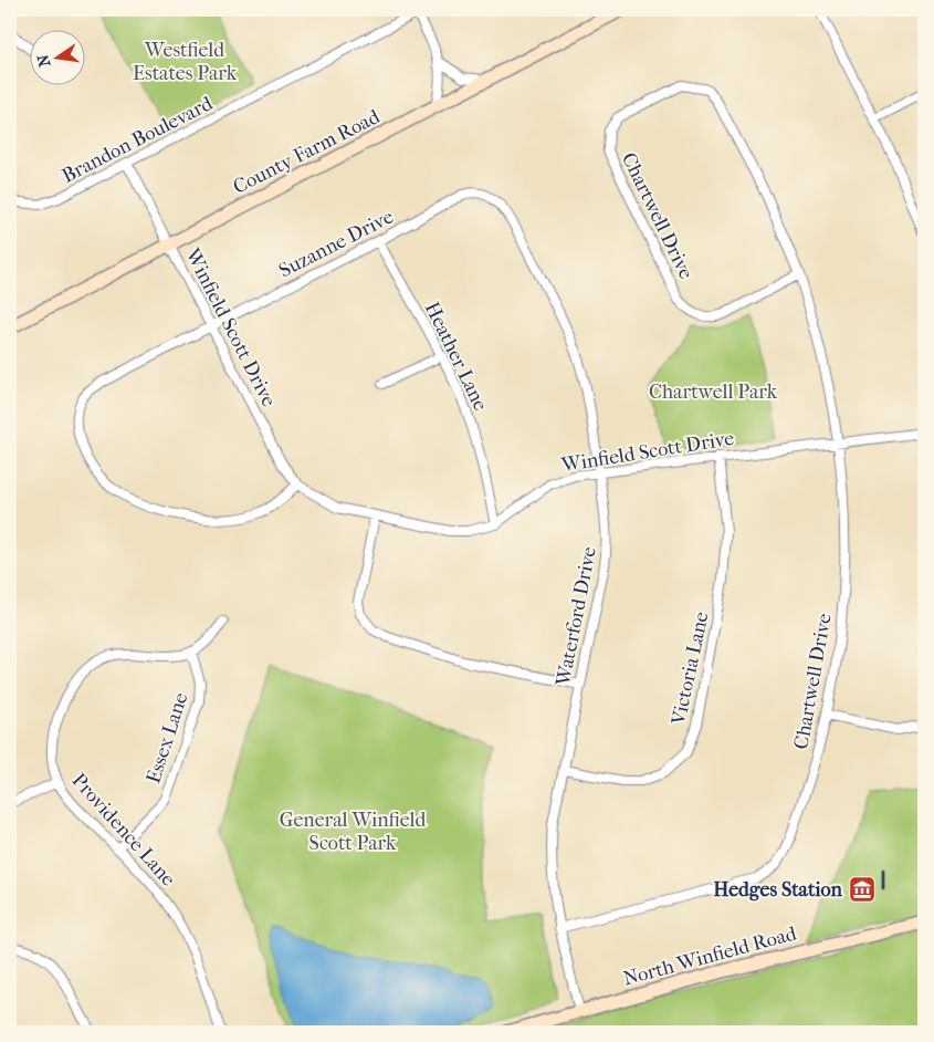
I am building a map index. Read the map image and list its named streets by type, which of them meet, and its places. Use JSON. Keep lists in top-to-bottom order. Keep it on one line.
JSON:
{"streets":{"main road":["County Farm Road","North Winfield Road"],"street":["Brandon Boulevard","Chartwell Drive","Suzanne Drive","Winfield Scott Drive","Heather Lane","Waterford Drive","Victoria Lane","Essex Lane","Providence Lane"]},"crossings":[["Brandon Boulevard","Winfield Scott Drive"],["County Farm Road","Winfield Scott Drive"],["Chartwell Drive","Winfield Scott Drive"],["Chartwell Drive","Waterford Drive"],["Suzanne Drive","Winfield Scott Drive"],["Suzanne Drive","Heather Lane"],["Suzanne Drive","Waterford Drive"],["Winfield Scott Drive","Heather Lane"],["Winfield Scott Drive","Waterford Drive"],["Winfield Scott Drive","Victoria Lane"],["Waterford Drive","Victoria Lane"],["Waterford Drive","North Winfield Road"],["Essex Lane","Providence Lane"]],"parks":["Westfield Estates Park","Chartwell Park","General Winfield Scott Park"],"places":{"museum":["Hedges Station"]},"north":"left"}
